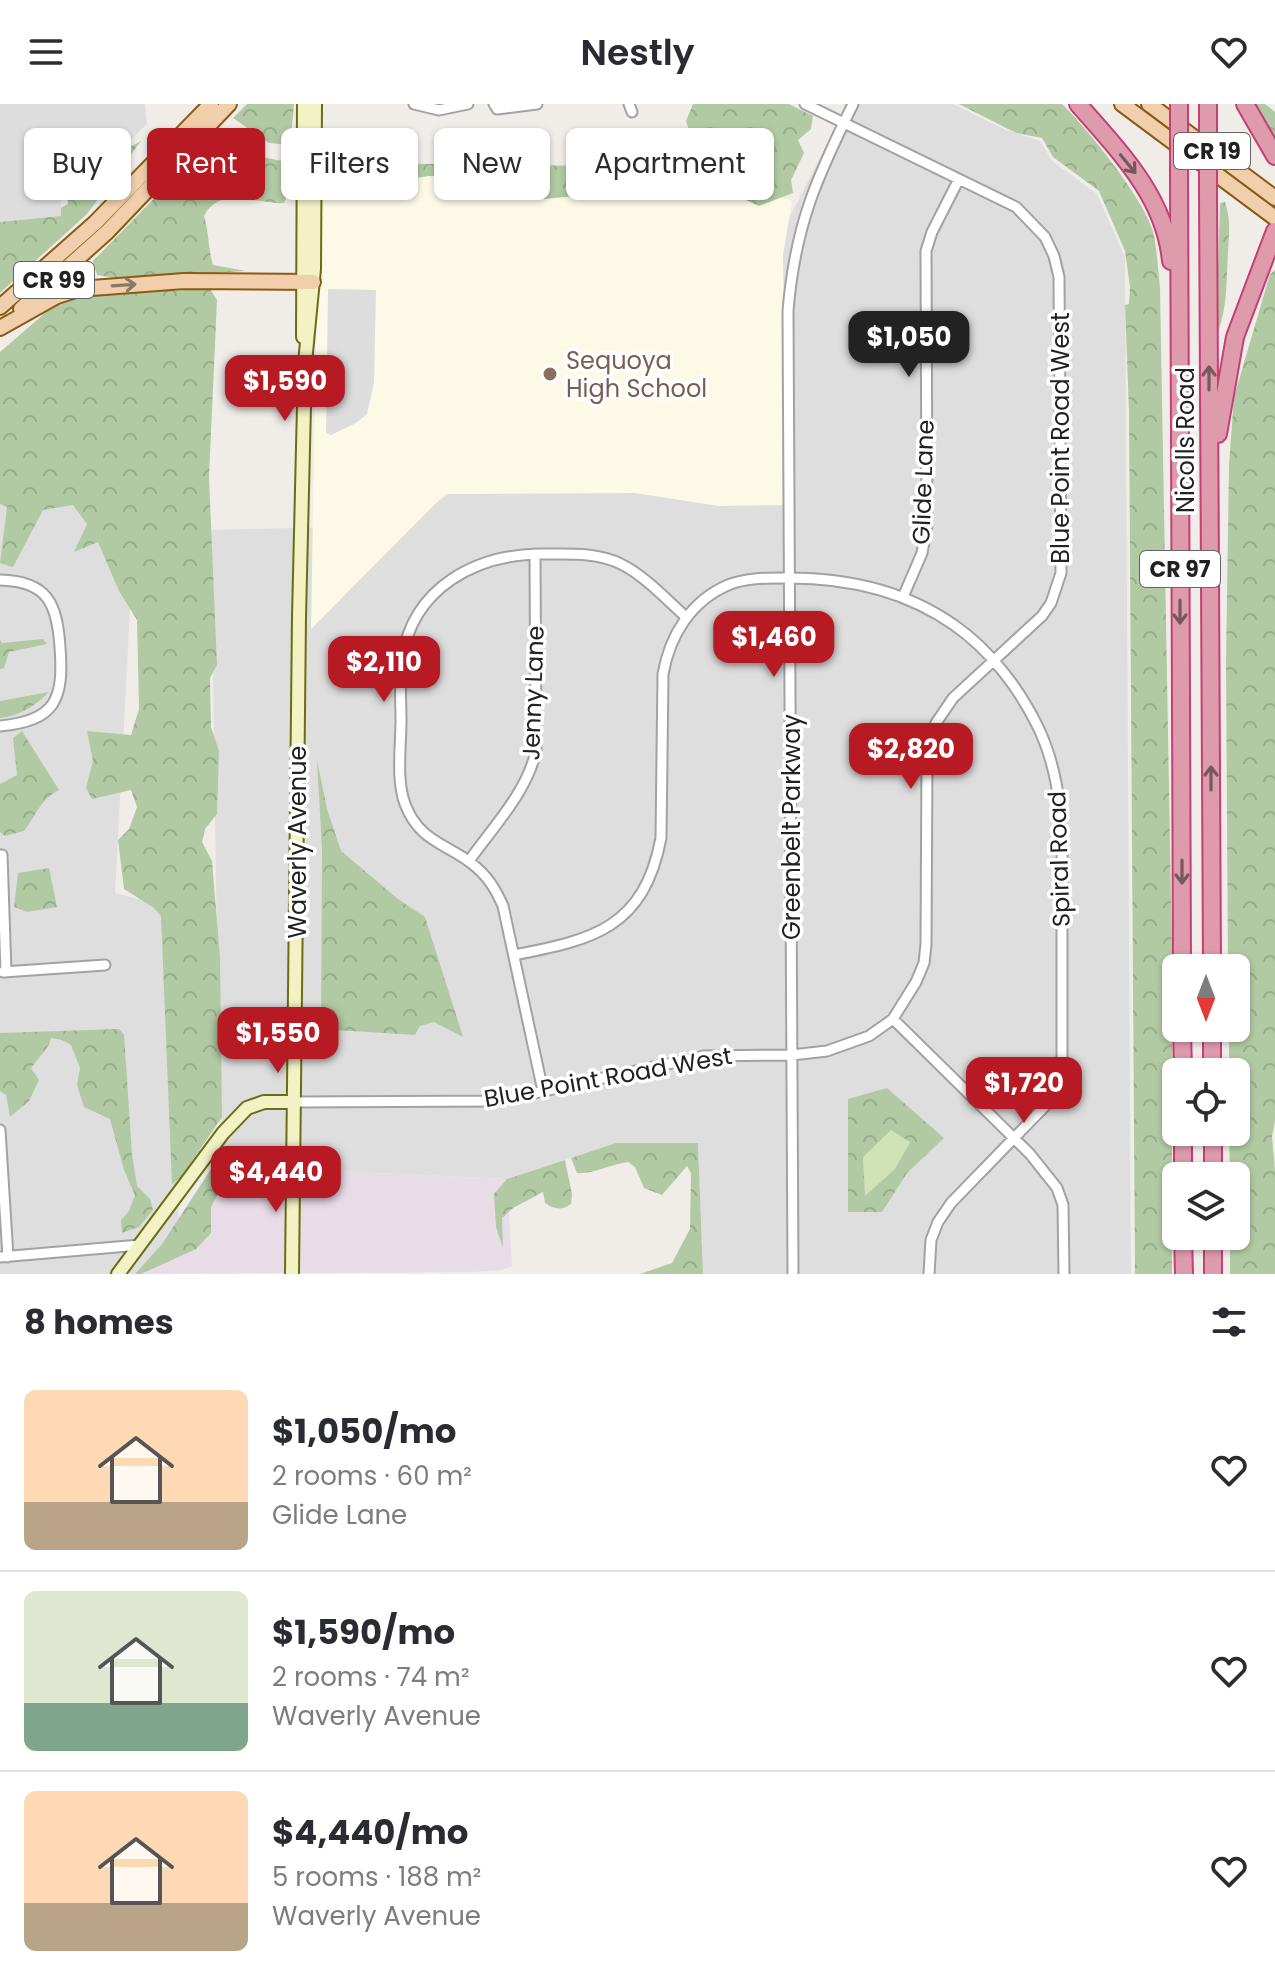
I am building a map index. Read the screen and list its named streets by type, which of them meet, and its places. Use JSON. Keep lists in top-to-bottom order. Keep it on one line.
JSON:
{"streets":{"highway":["Nicolls Road","CR 97"],"main road":["CR 19","CR 99"],"street":["Blue Point Road West","Glide Lane","Jenny Lane","Greenbelt Parkway","Waverly Avenue","Spiral Road"]},"crossings":[["Blue Point Road West","Glide Lane"],["Blue Point Road West","Greenbelt Parkway"],["Blue Point Road West","Waverly Avenue"],["Blue Point Road West","Spiral Road"],["Glide Lane","Spiral Road"],["Greenbelt Parkway","Spiral Road"]],"places":["Sequoya High School"],"north":"bottom","page":{"header":"Nestly","chip":["Buy","Rent","Filters","New","Apartment"],"price":["$1,050","$1,590","$1,460","$2,110","$2,820","$1,550","$1,720","$4,440"],"heading":"8 homes","list":[{"name":"$1,050/mo","note":"2 rooms · 60 m² · Glide Lane"},{"name":"$1,590/mo","note":"2 rooms · 74 m² · Waverly Avenue"},{"name":"$4,440/mo","note":"5 rooms · 188 m² · Waverly Avenue"}]}}
